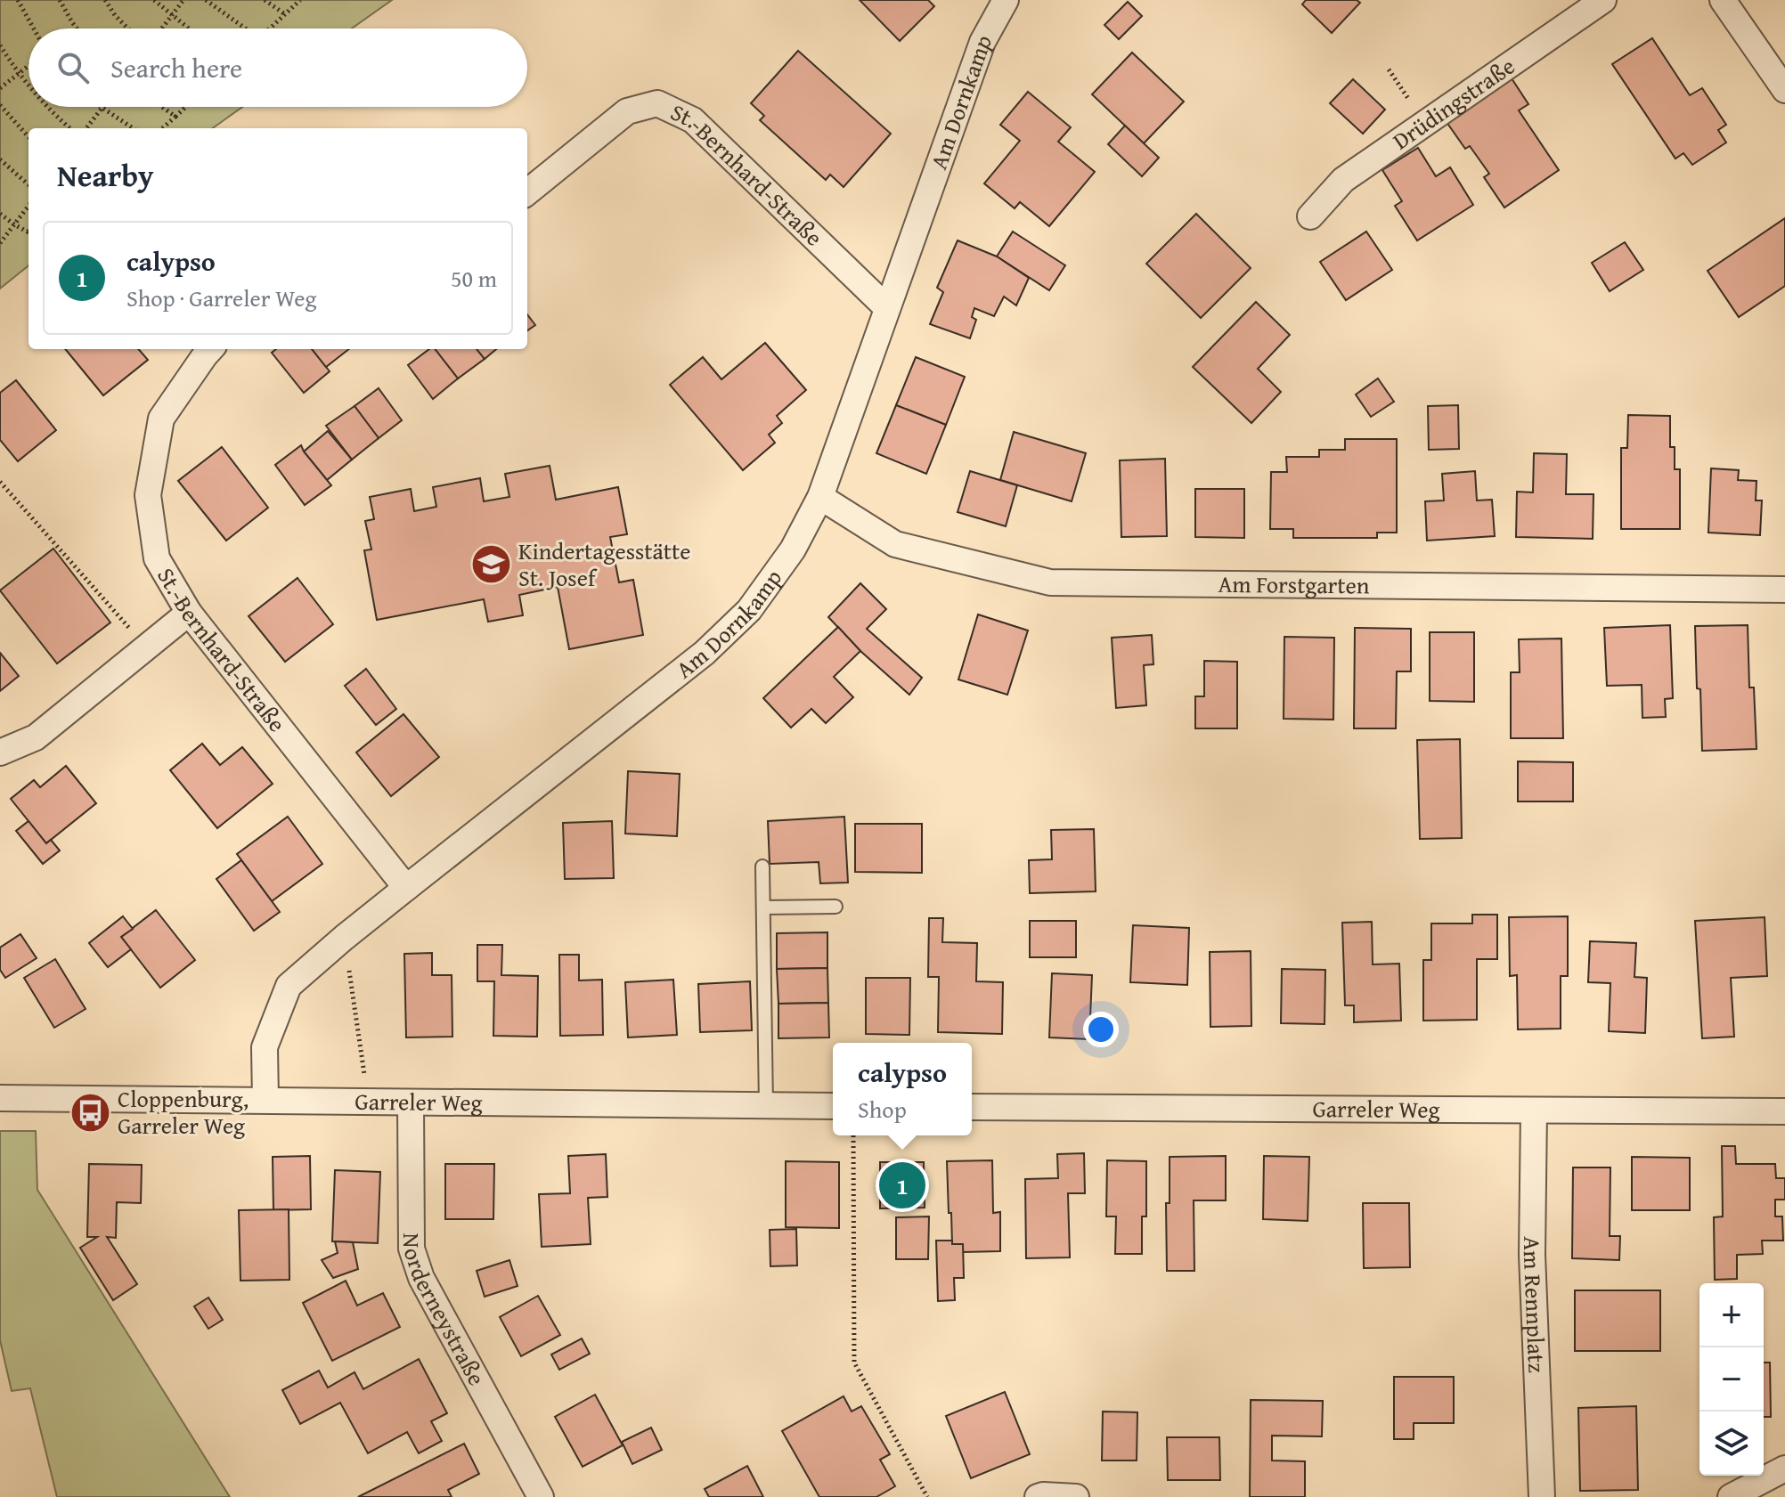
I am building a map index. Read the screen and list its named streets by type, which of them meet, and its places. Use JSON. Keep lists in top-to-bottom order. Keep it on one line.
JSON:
{"streets":{"street":["Am Dornkamp","Drüdingstraße","St.-Bernhard-Straße","Am Forstgarten","Garreler Weg","Am Rennplatz","Norderneystraße"]},"crossings":[["Am Dornkamp","St.-Bernhard-Straße"],["Am Dornkamp","Am Forstgarten"],["Am Dornkamp","Garreler Weg"],["Garreler Weg","Am Rennplatz"],["Garreler Weg","Norderneystraße"]],"places":{"school or university":["Kindertagesstätte St. Josef"],"bus stop":["Cloppenburg, Garreler Weg"]},"page":{"search":"Search here","heading":"Nearby","list":[{"mark":"1","name":"calypso","note":"Shop · Garreler Weg","value":"50 m"}],"popup":["calypso","Shop"],"pins":"1","map_buttons":["+","−"]}}
